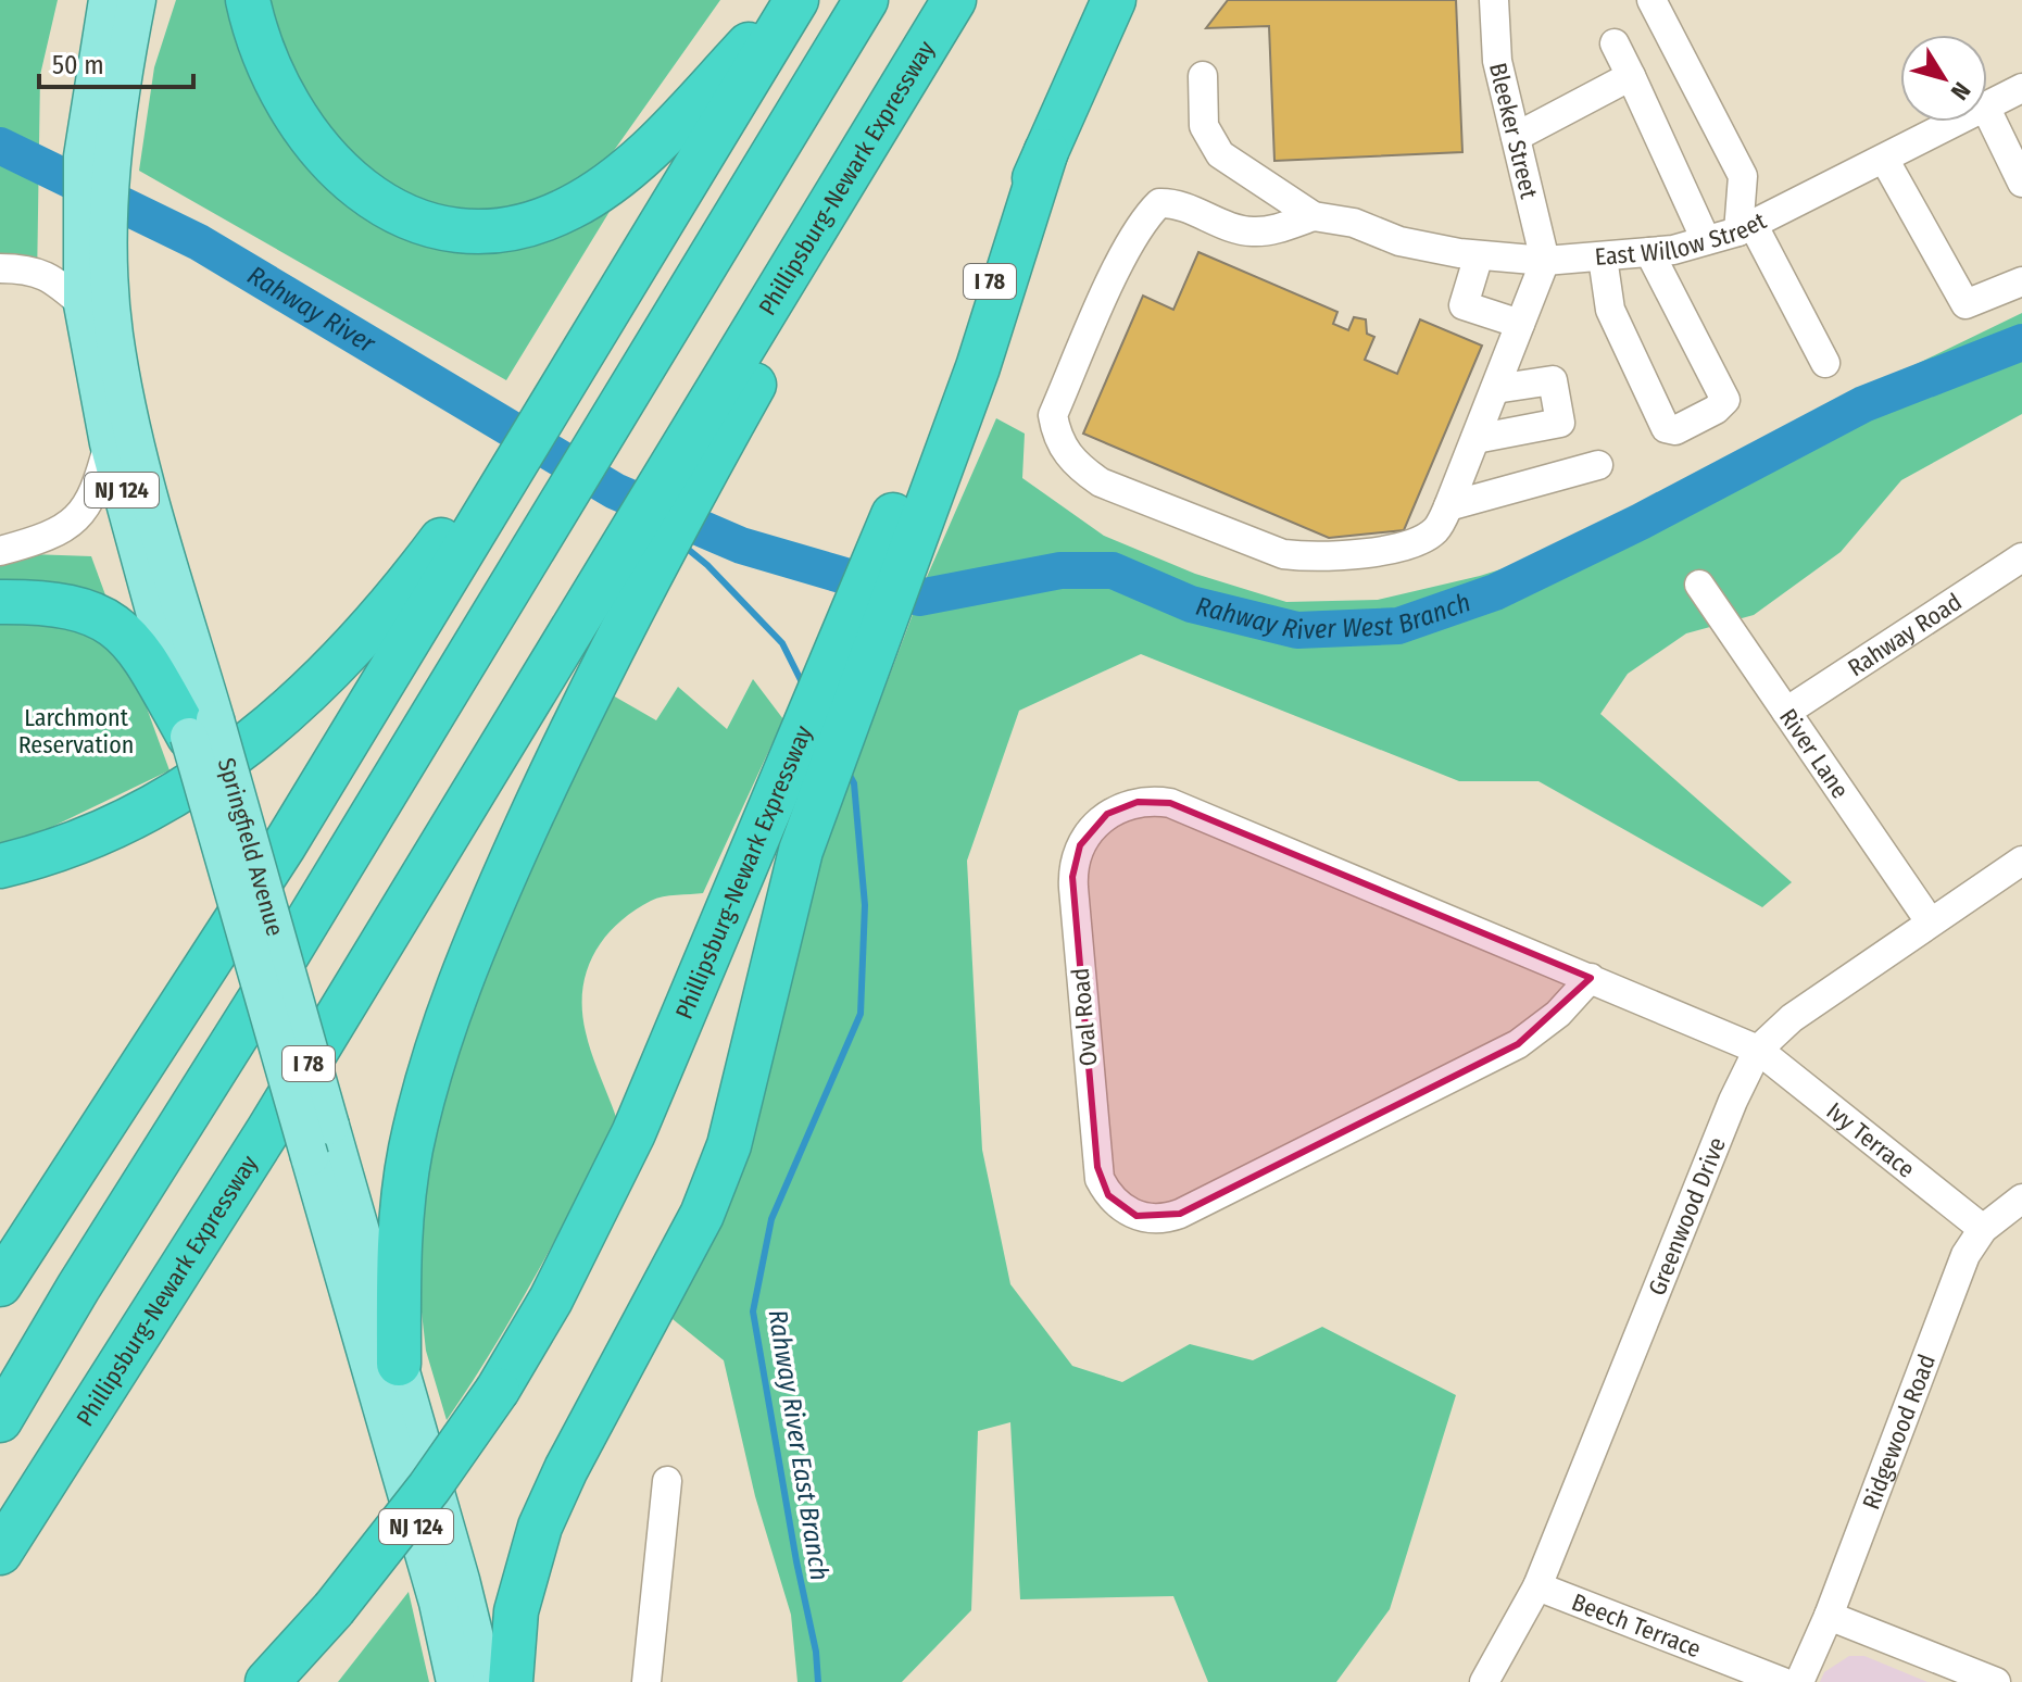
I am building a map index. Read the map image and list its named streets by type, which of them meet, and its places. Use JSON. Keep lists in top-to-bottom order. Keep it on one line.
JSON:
{"streets":{"highway":["Phillipsburg-Newark Expressway","I 78"],"main road":["NJ 124","Springfield Avenue"],"street":["Bleeker Street","East Willow Street","Rahway Road","River Lane","Oval Road","Ivy Terrace","Greenwood Drive","Ridgewood Road","Beech Terrace"]},"crossings":[["Bleeker Street","East Willow Street"],["Rahway Road","River Lane"],["River Lane","Greenwood Drive"],["Oval Road","Ivy Terrace"],["Oval Road","Greenwood Drive"],["Ivy Terrace","Greenwood Drive"],["Ivy Terrace","Ridgewood Road"],["Greenwood Drive","Beech Terrace"]],"water":["Rahway River","Rahway River West Branch","Rahway River East Branch"],"parks":["Larchmont Reservation"],"scale_bar":"50 m","north":"bottom right"}
